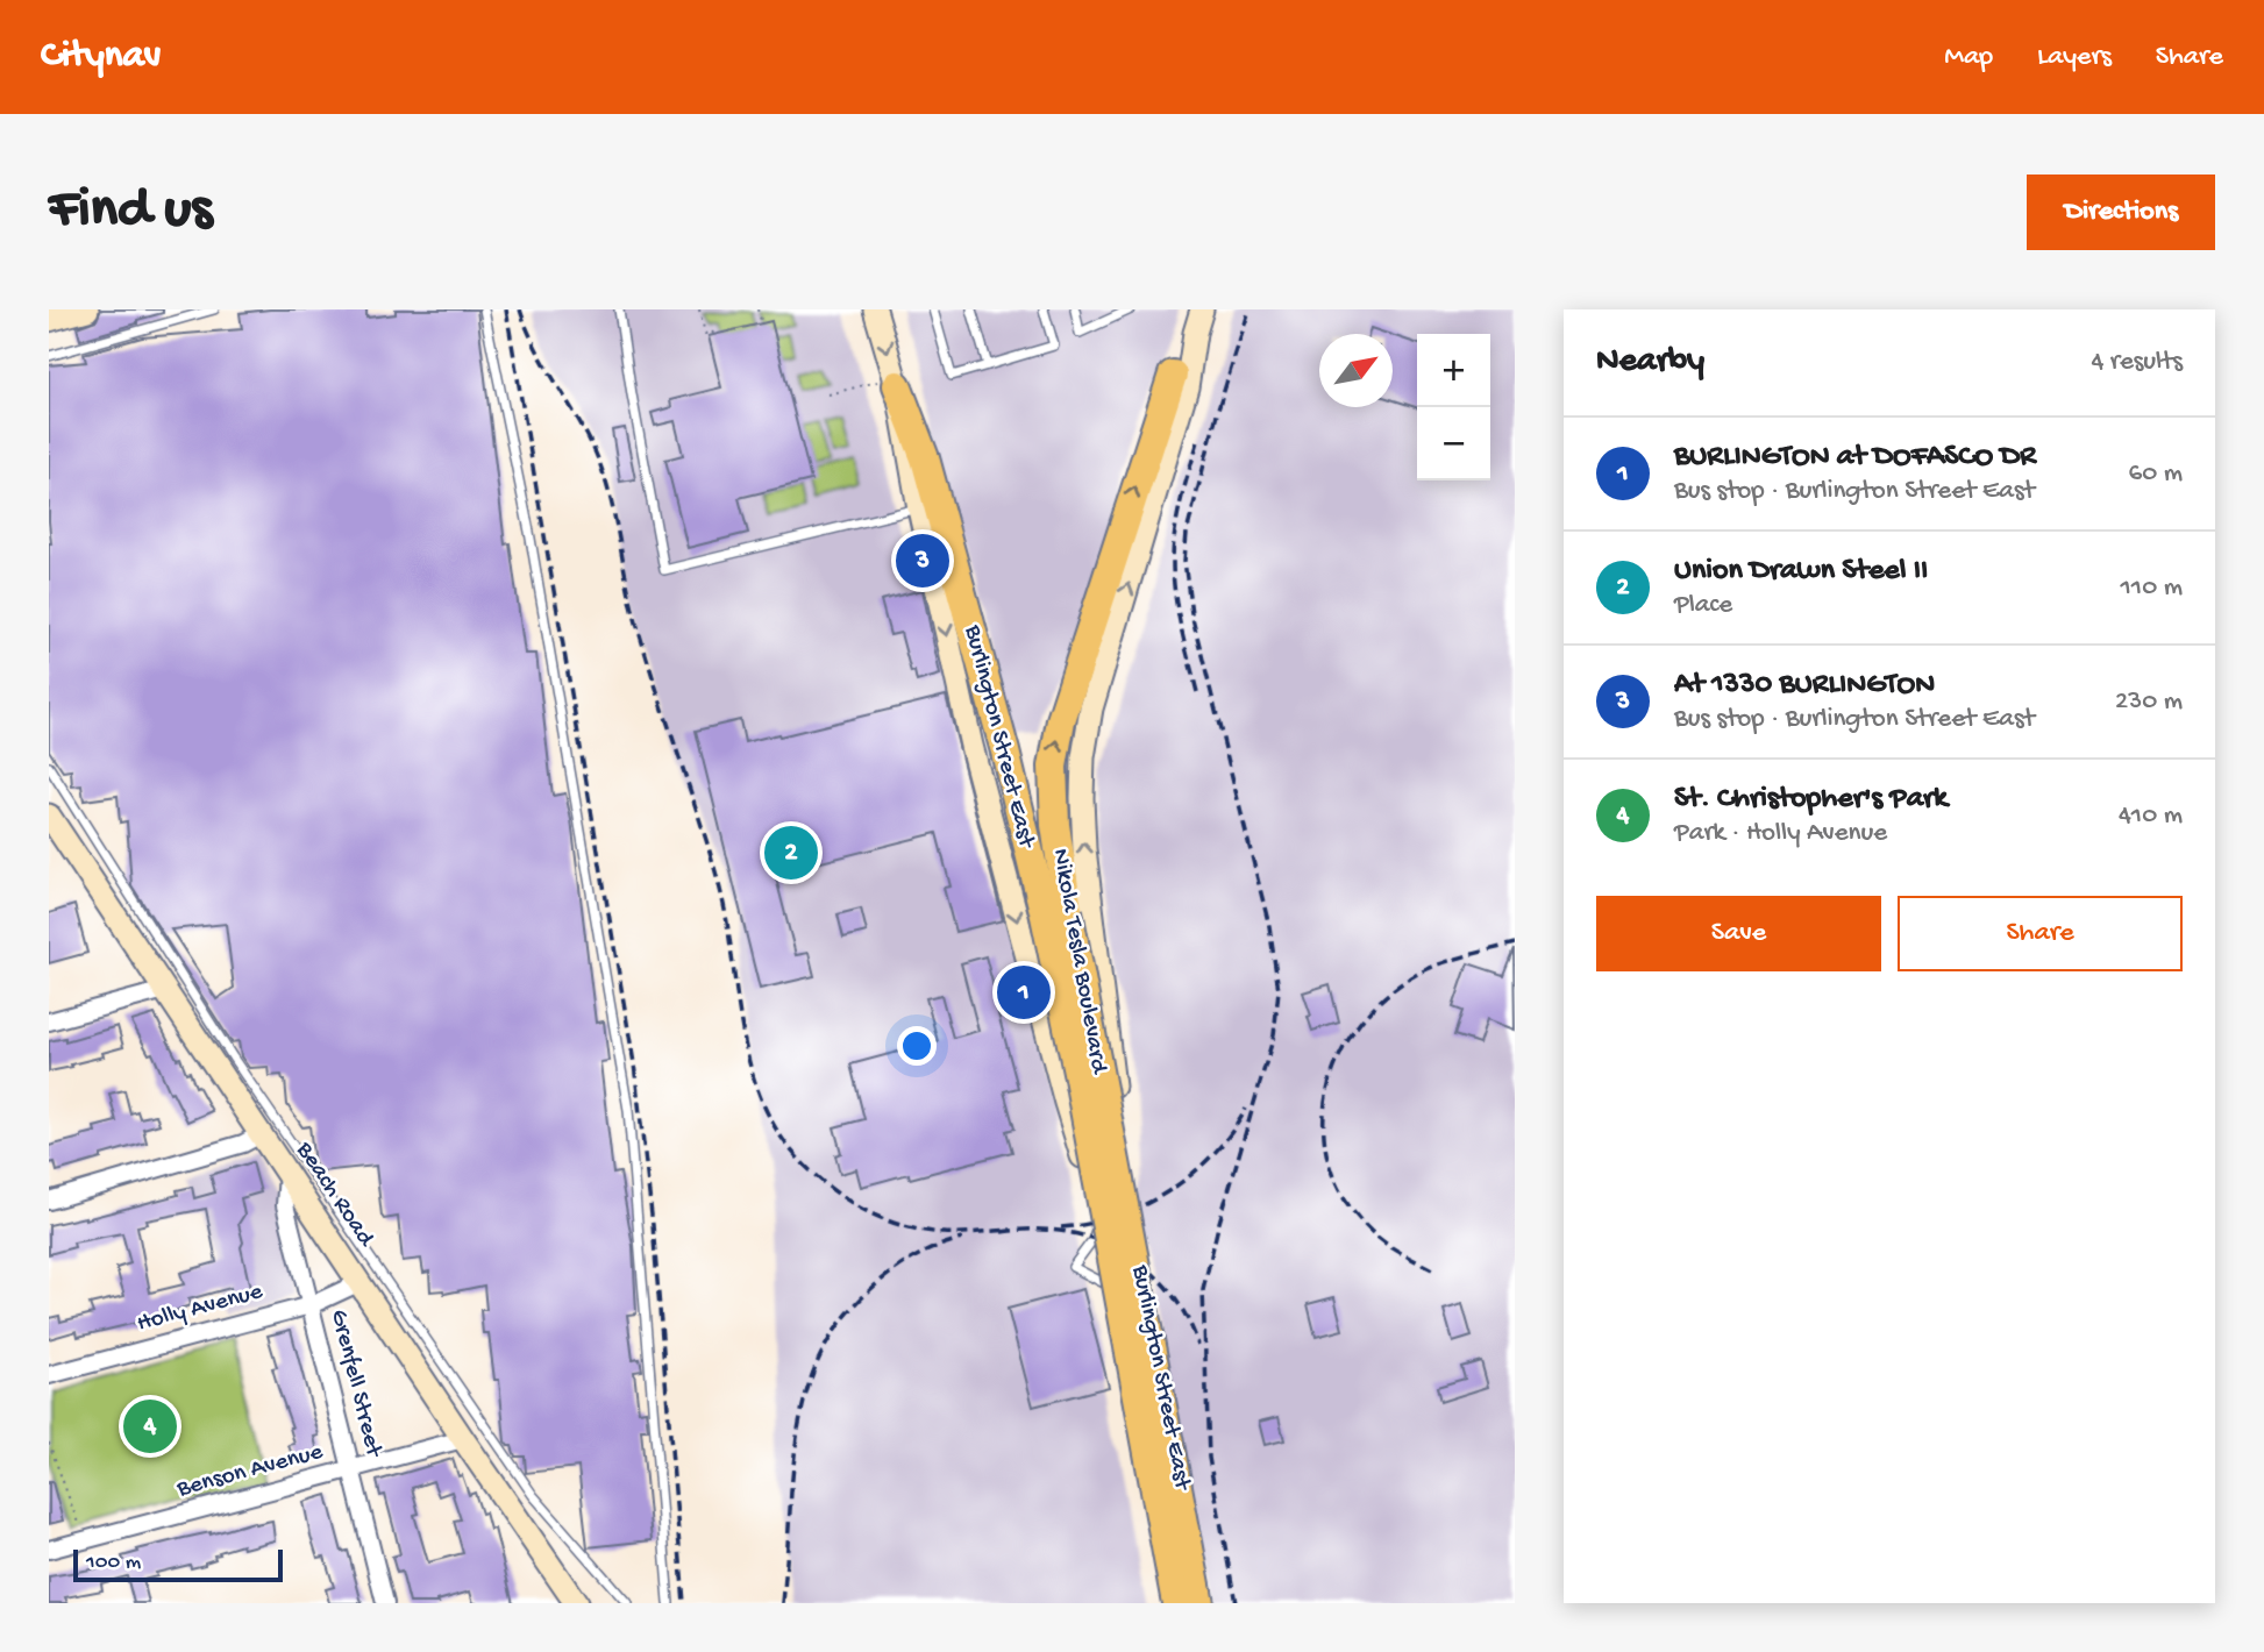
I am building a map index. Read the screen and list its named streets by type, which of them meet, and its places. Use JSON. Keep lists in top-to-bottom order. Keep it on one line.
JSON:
{"streets":{"highway":["Nikola Tesla Boulevard"],"main road":["Burlington Street East","Beach Road"],"street":["Holly Avenue","Grenfell Street","Benson Avenue"]},"crossings":[["Burlington Street East","Nikola Tesla Boulevard"],["Beach Road","Holly Avenue"],["Beach Road","Grenfell Street"],["Beach Road","Benson Avenue"],["Holly Avenue","Grenfell Street"],["Grenfell Street","Benson Avenue"]],"scale_bar":"100 m","north":"top right","page":{"header":"Citynav","nav":["Map","Layers","Share"],"buttons":["Directions",["Save","Share"]],"title":"Find us","heading":["Nearby","4 results"],"map_buttons":["+","−"],"list":[{"mark":"1","name":"BURLINGTON at DOFASCO DR","note":"Bus stop · Burlington Street East","value":"60 m"},{"mark":"2","name":"Union Drawn Steel II","note":"Place","value":"110 m"},{"mark":"3","name":"At 1330 BURLINGTON","note":"Bus stop · Burlington Street East","value":"230 m"},{"mark":"4","name":"St. Christopher's Park","note":"Park · Holly Avenue","value":"410 m"}],"pins":["3","2","1","4"],"scale":"100 m"}}
